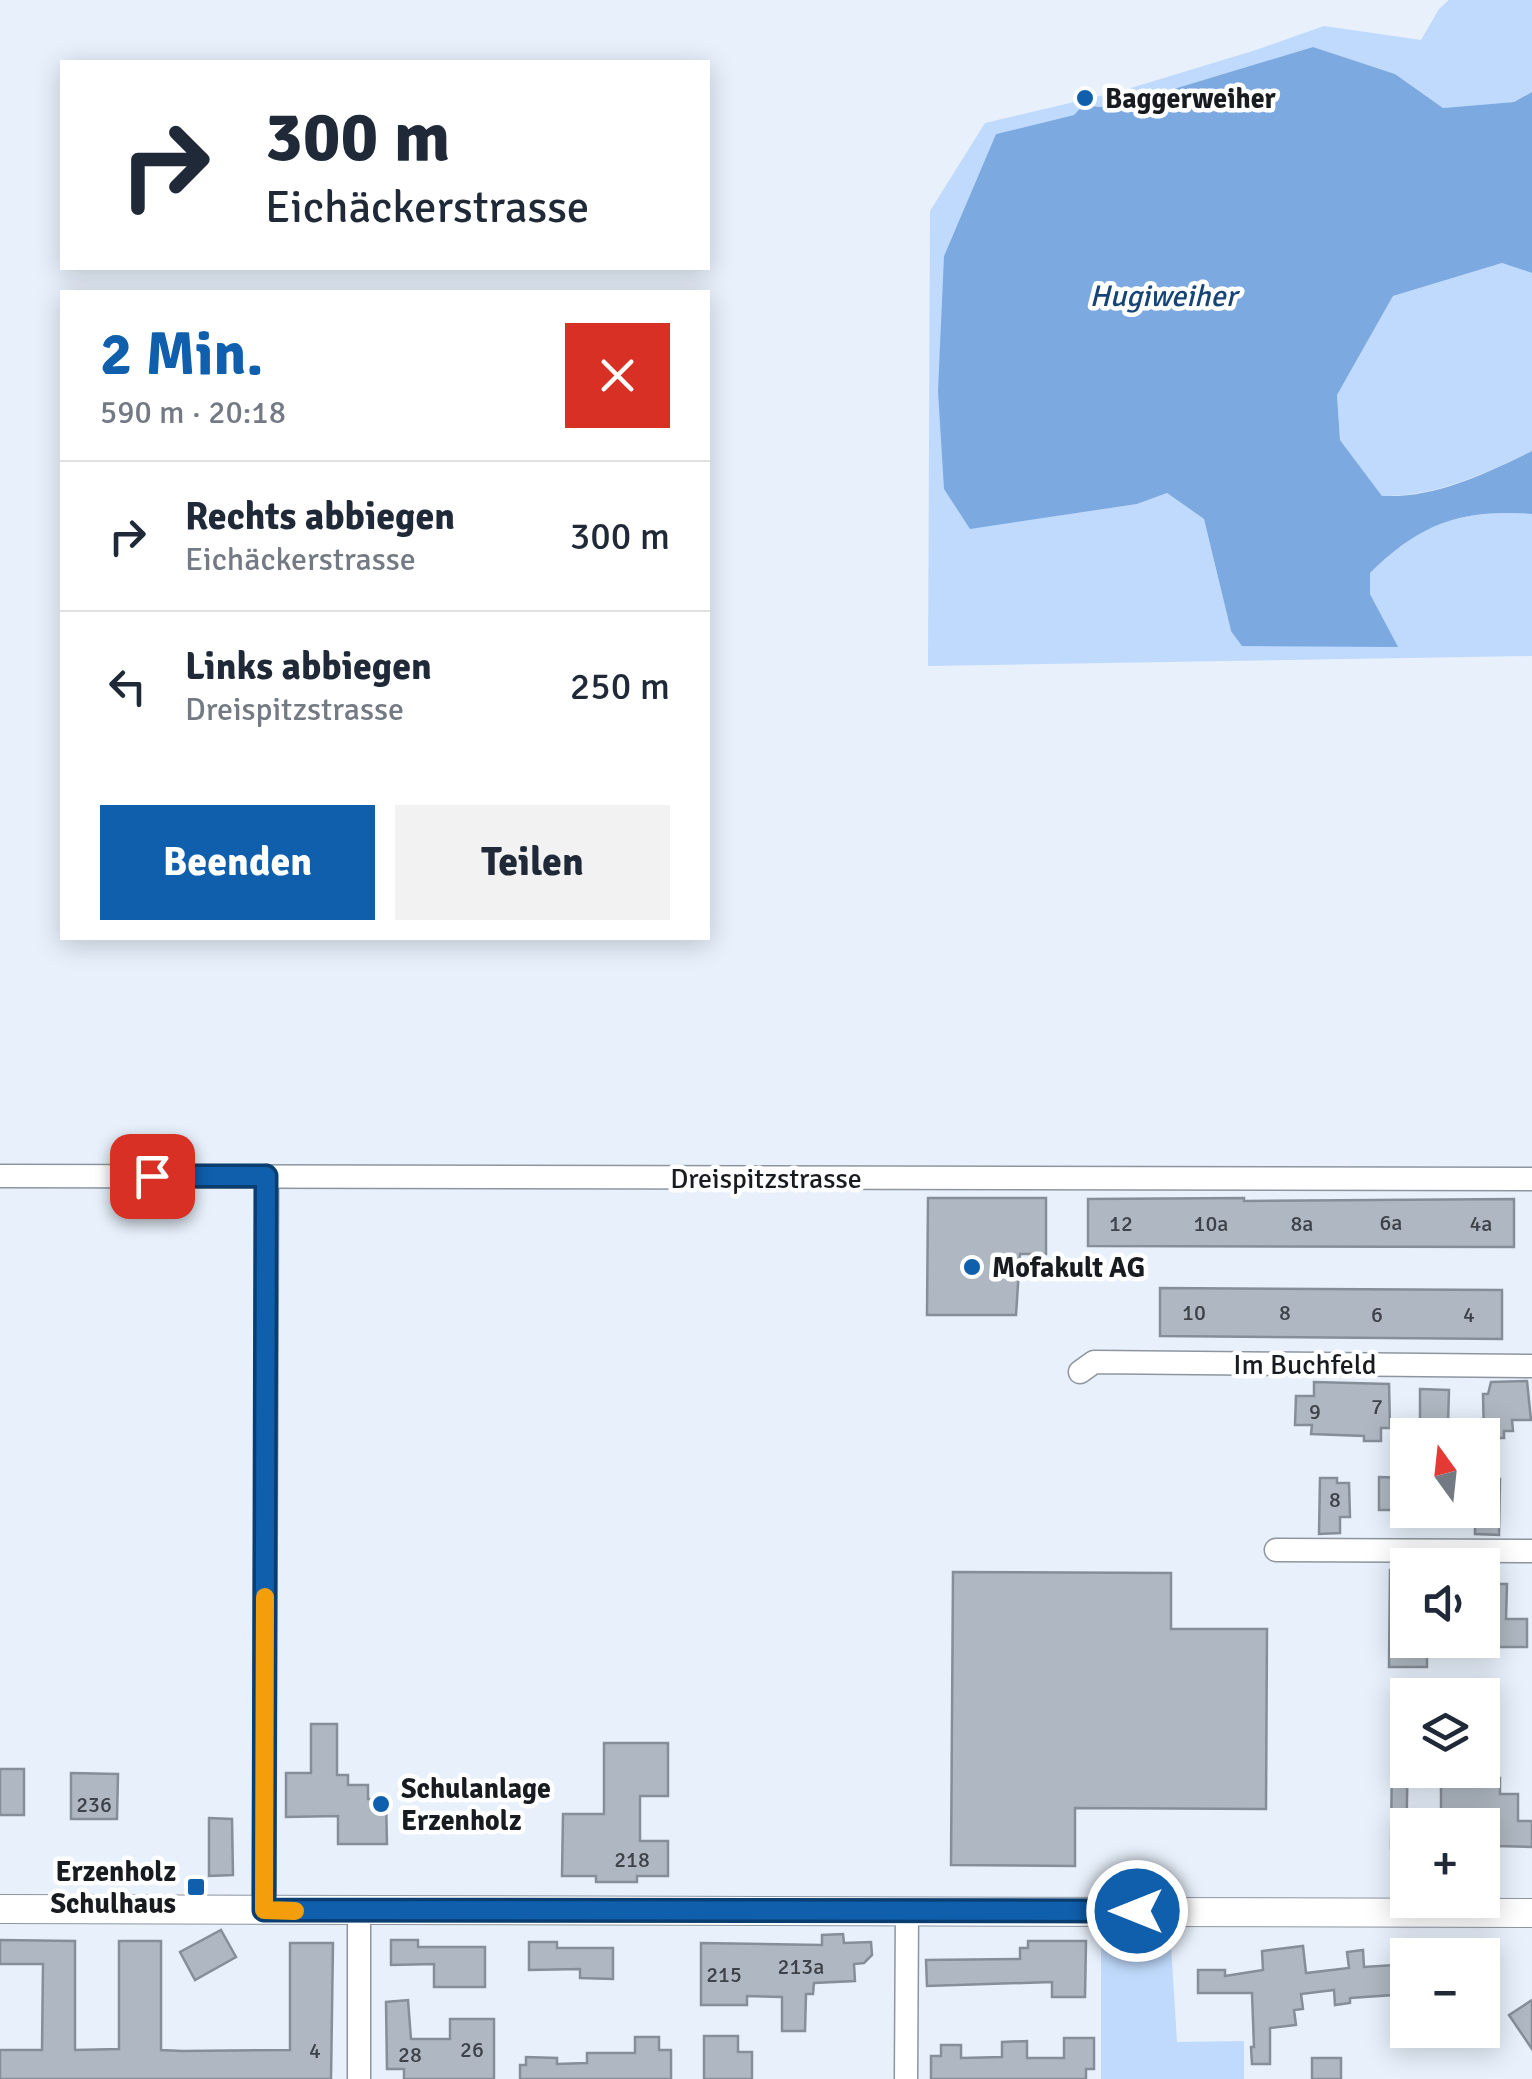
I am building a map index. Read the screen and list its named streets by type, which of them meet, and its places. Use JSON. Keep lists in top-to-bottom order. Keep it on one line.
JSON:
{"streets":{"street":["Dreispitzstrasse","Im Buchfeld"]},"water":["Hugiweiher"],"places":{"other":["Baggerweiher","Mofakult AG","Schulanlage Erzenholz"],"transit":["Erzenholz Schulhaus"]},"house_numbers":["6a","12","10a","8a","4a","10","8","6","4","7","9","8","236","218","213a","215","26","4","28"],"north":"top","page":{"turn":["300 m","Eichäckerstrasse"],"heading":["2 Min.","590 m · 20:18"],"list":[{"name":"Rechts abbiegen","note":"Eichäckerstrasse","value":"300 m"},{"name":"Links abbiegen","note":"Dreispitzstrasse","value":"250 m"}],"buttons":["Beenden","Teilen"],"map_buttons":["+","−"]}}
